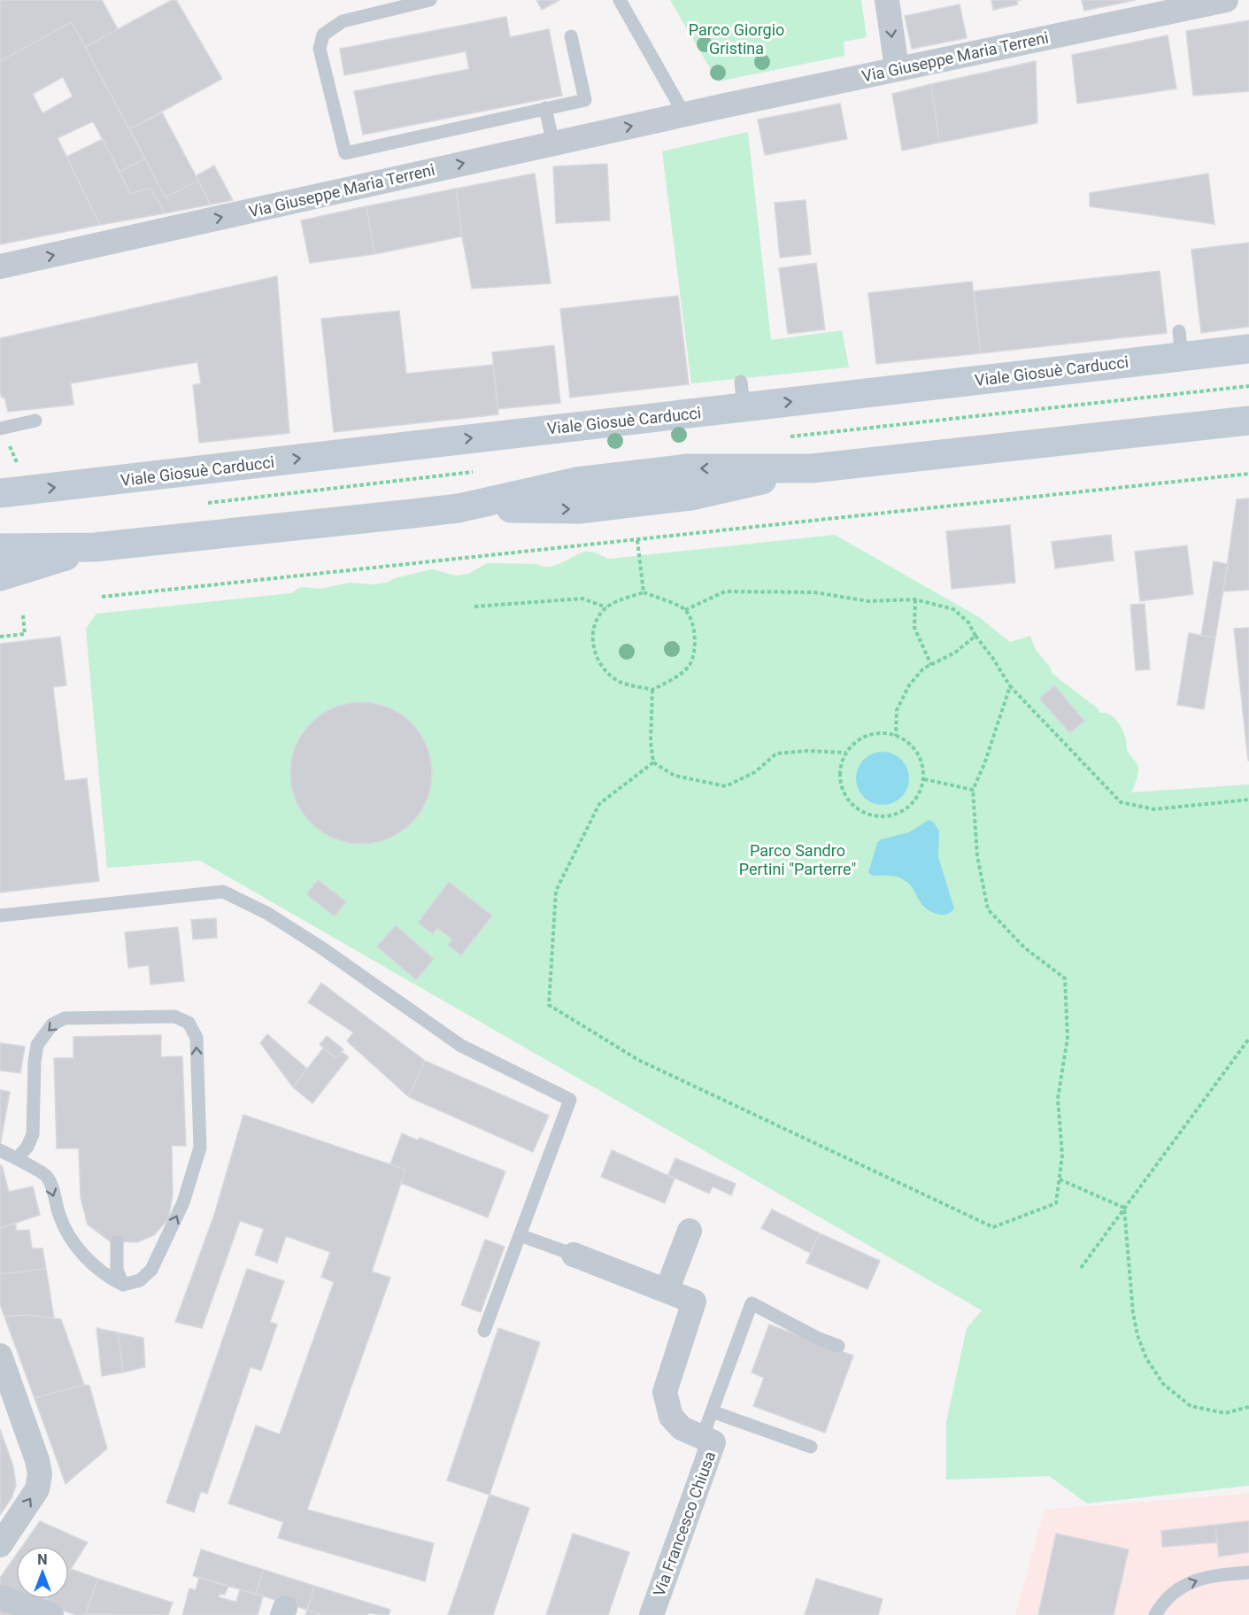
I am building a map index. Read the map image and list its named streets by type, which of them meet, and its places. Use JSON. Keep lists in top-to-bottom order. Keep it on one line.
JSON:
{"streets":{"street":["Via Giuseppe Maria Terreni","Viale Giosuè Carducci","Via Francesco Chiusa"]},"one_way":["Via Giuseppe Maria Terreni"],"parks":["Parco Giorgio Gristina","Parco Sandro Pertini \"Parterre\""],"north":"top"}
